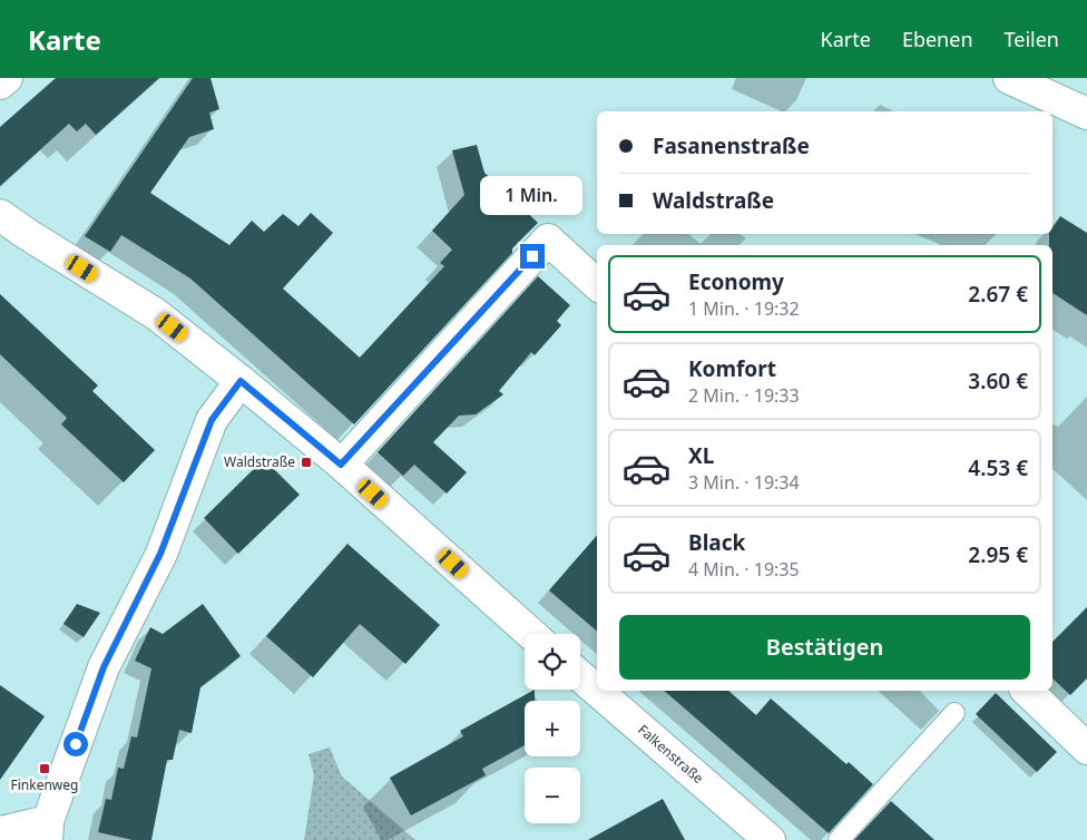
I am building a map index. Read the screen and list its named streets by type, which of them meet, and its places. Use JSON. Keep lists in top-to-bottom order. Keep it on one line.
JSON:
{"streets":{"street":["Falkenstraße"]},"places":{"transit":["Waldstraße","Finkenweg"]},"page":{"header":"Karte","nav":["Karte","Ebenen","Teilen"],"banner":["Fasanenstraße","Waldstraße"],"bubble":"1 Min.","list":[{"name":"Economy","note":"1 Min. · 19:32","value":"2.67 €"},{"name":"Komfort","note":"2 Min. · 19:33","value":"3.60 €"},{"name":"XL","note":"3 Min. · 19:34","value":"4.53 €"},{"name":"Black","note":"4 Min. · 19:35","value":"2.95 €"}],"buttons":"Bestätigen","map_buttons":["+","−"]}}
